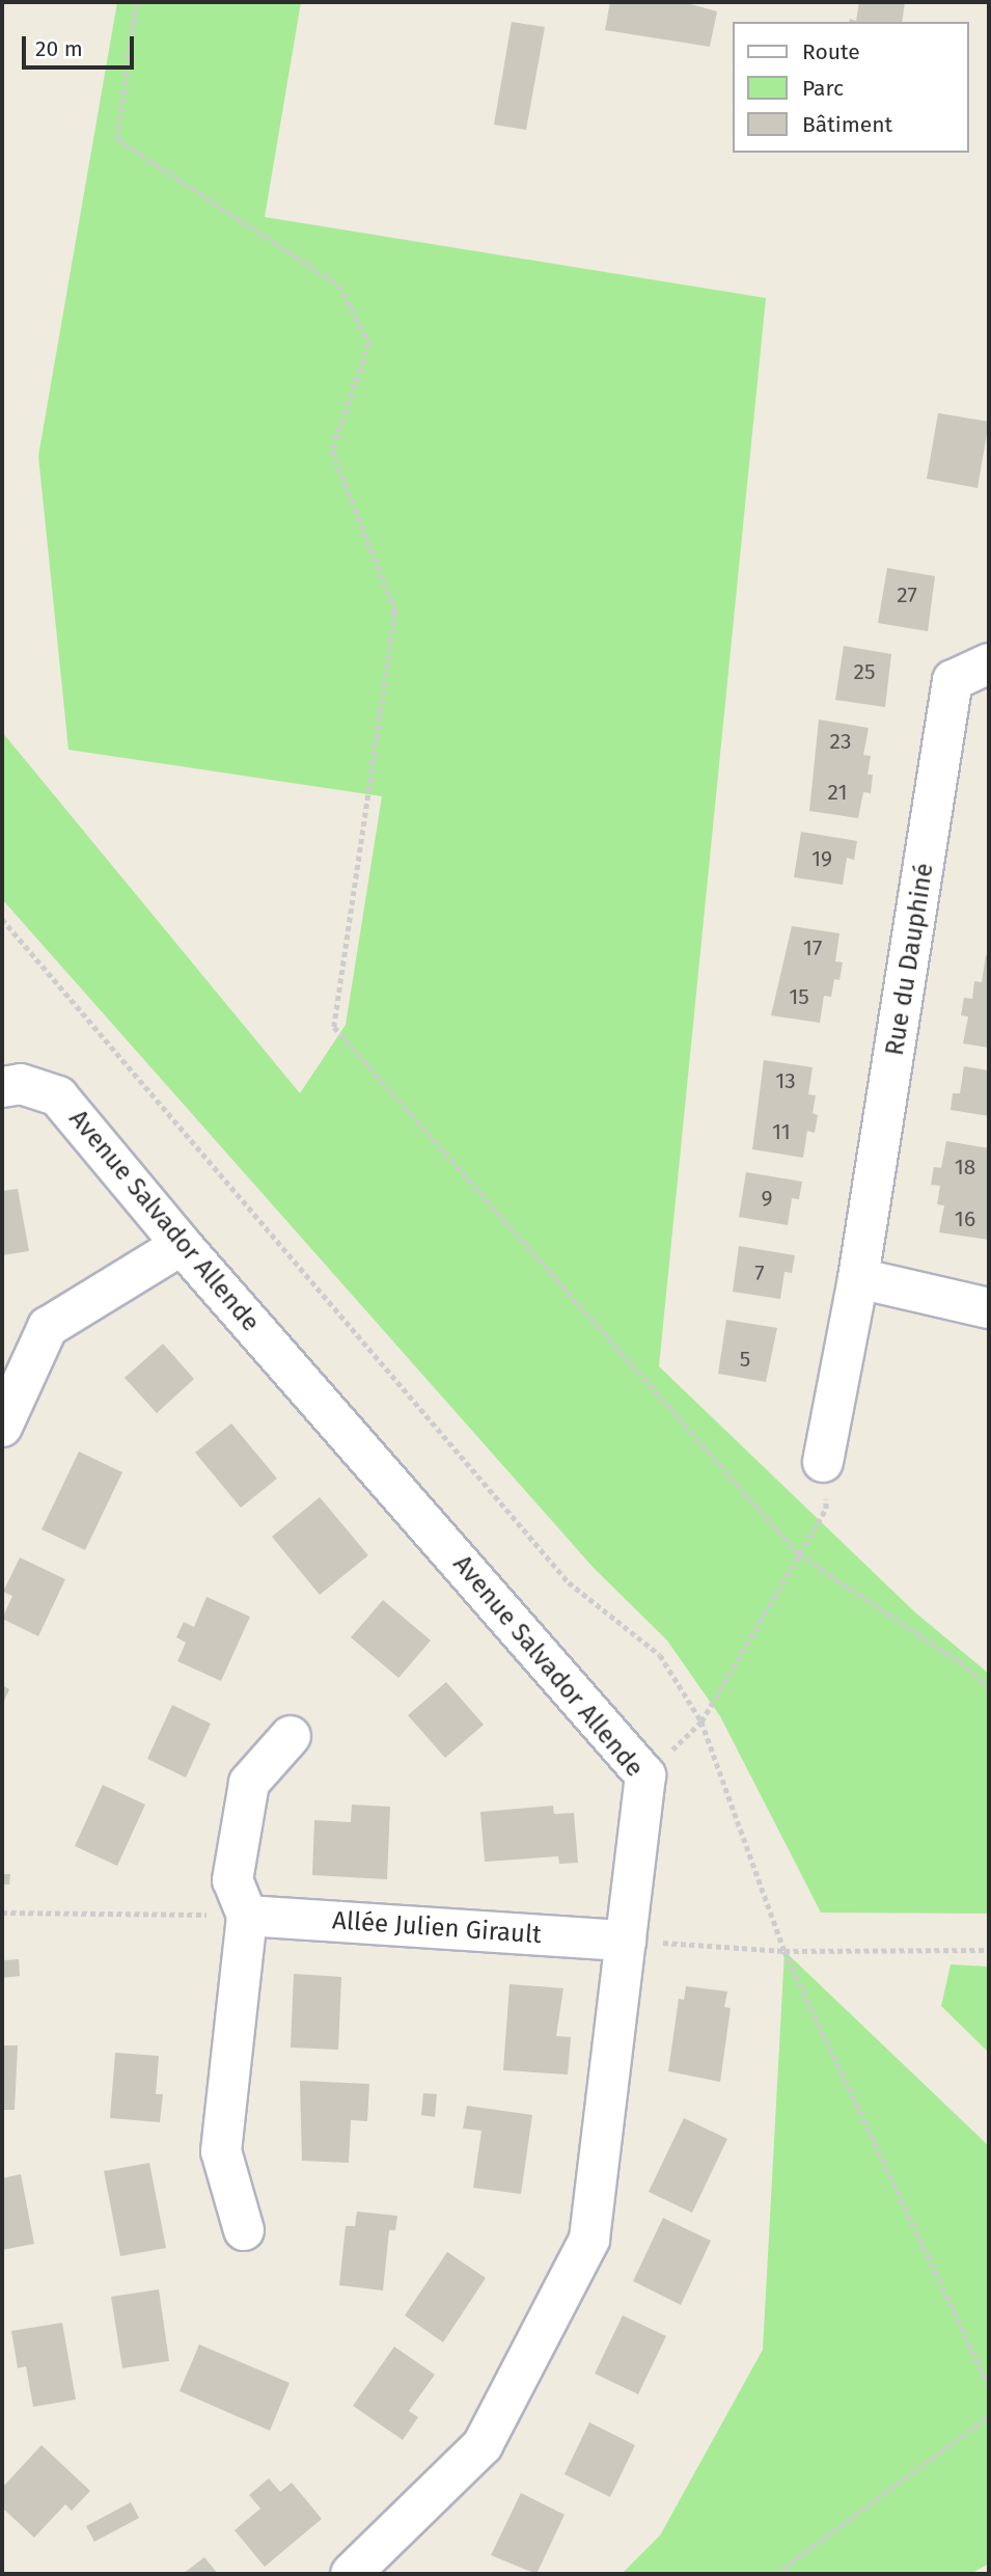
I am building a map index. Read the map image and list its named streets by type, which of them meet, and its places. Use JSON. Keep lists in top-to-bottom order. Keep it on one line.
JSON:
{"streets":{"street":["Rue du Dauphiné","Avenue Salvador Allende","Allée Julien Girault"]},"crossings":[["Avenue Salvador Allende","Allée Julien Girault"]],"house_numbers":["27","25","23","21","19","17","15","13","11","18","9","16","7","5"],"legend":["Route","Parc","Bâtiment"],"scale_bar":"20 m"}
